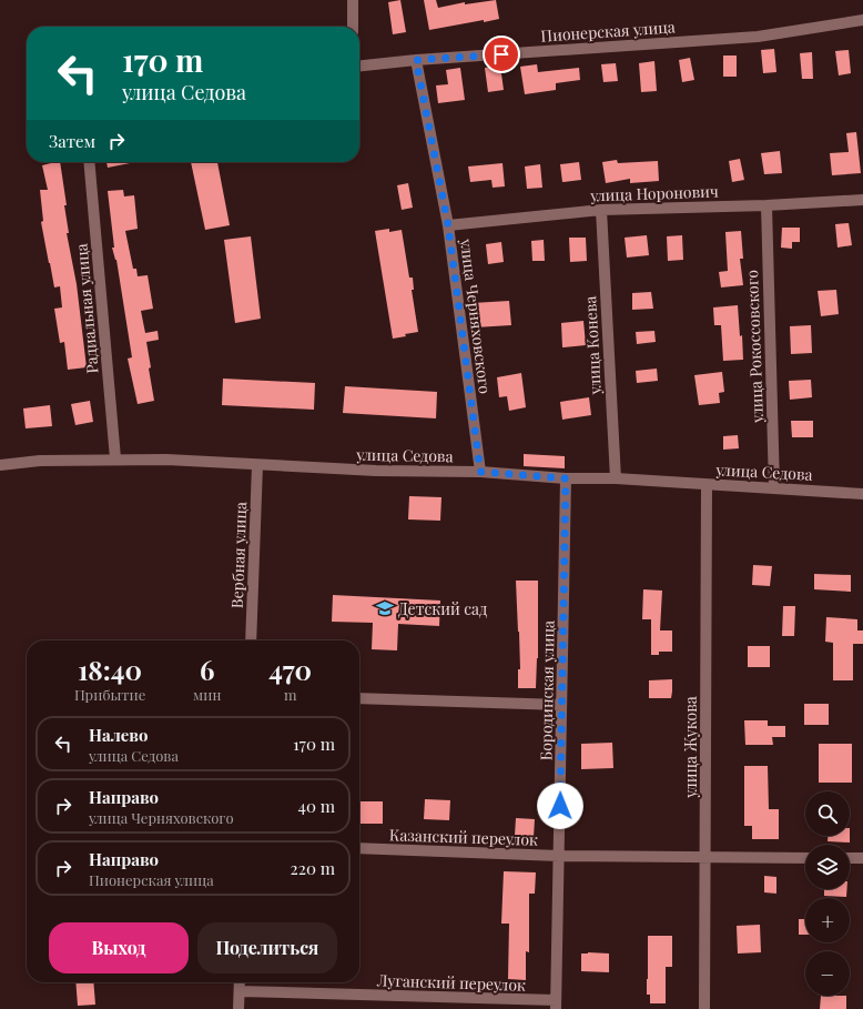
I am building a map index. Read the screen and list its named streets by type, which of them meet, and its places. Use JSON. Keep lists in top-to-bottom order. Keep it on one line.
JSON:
{"streets":{"street":["Пионерская улица","улица Норонович","Радиальная улица","улица Черняховского","улица Конева","улица Рокоссовского","улица Седова","Вербная улица","Бородинская улица","улица Жукова","Казанский переулок","Луганский переулок"]},"crossings":[["Пионерская улица","улица Черняховского"],["улица Норонович","улица Черняховского"],["улица Норонович","улица Конева"],["улица Норонович","улица Рокоссовского"],["Радиальная улица","улица Седова"],["улица Черняховского","улица Седова"],["улица Конева","улица Седова"],["улица Рокоссовского","улица Седова"],["улица Седова","Вербная улица"],["улица Седова","Бородинская улица"],["улица Седова","улица Жукова"],["Бородинская улица","Казанский переулок"],["Бородинская улица","Луганский переулок"],["улица Жукова","Казанский переулок"]],"places":{"school or university":["Детский сад"]},"page":{"turn":["170 m","улица Седова"],"then":"Затем","eta":["18:40","Прибытие","6","мин","470","m"],"list":[{"name":"Налево","note":"улица Седова","value":"170 m"},{"name":"Направо","note":"улица Черняховского","value":"40 m"},{"name":"Направо","note":"Пионерская улица","value":"220 m"}],"map_buttons":["+","−"],"buttons":["Выход","Поделиться"]}}
